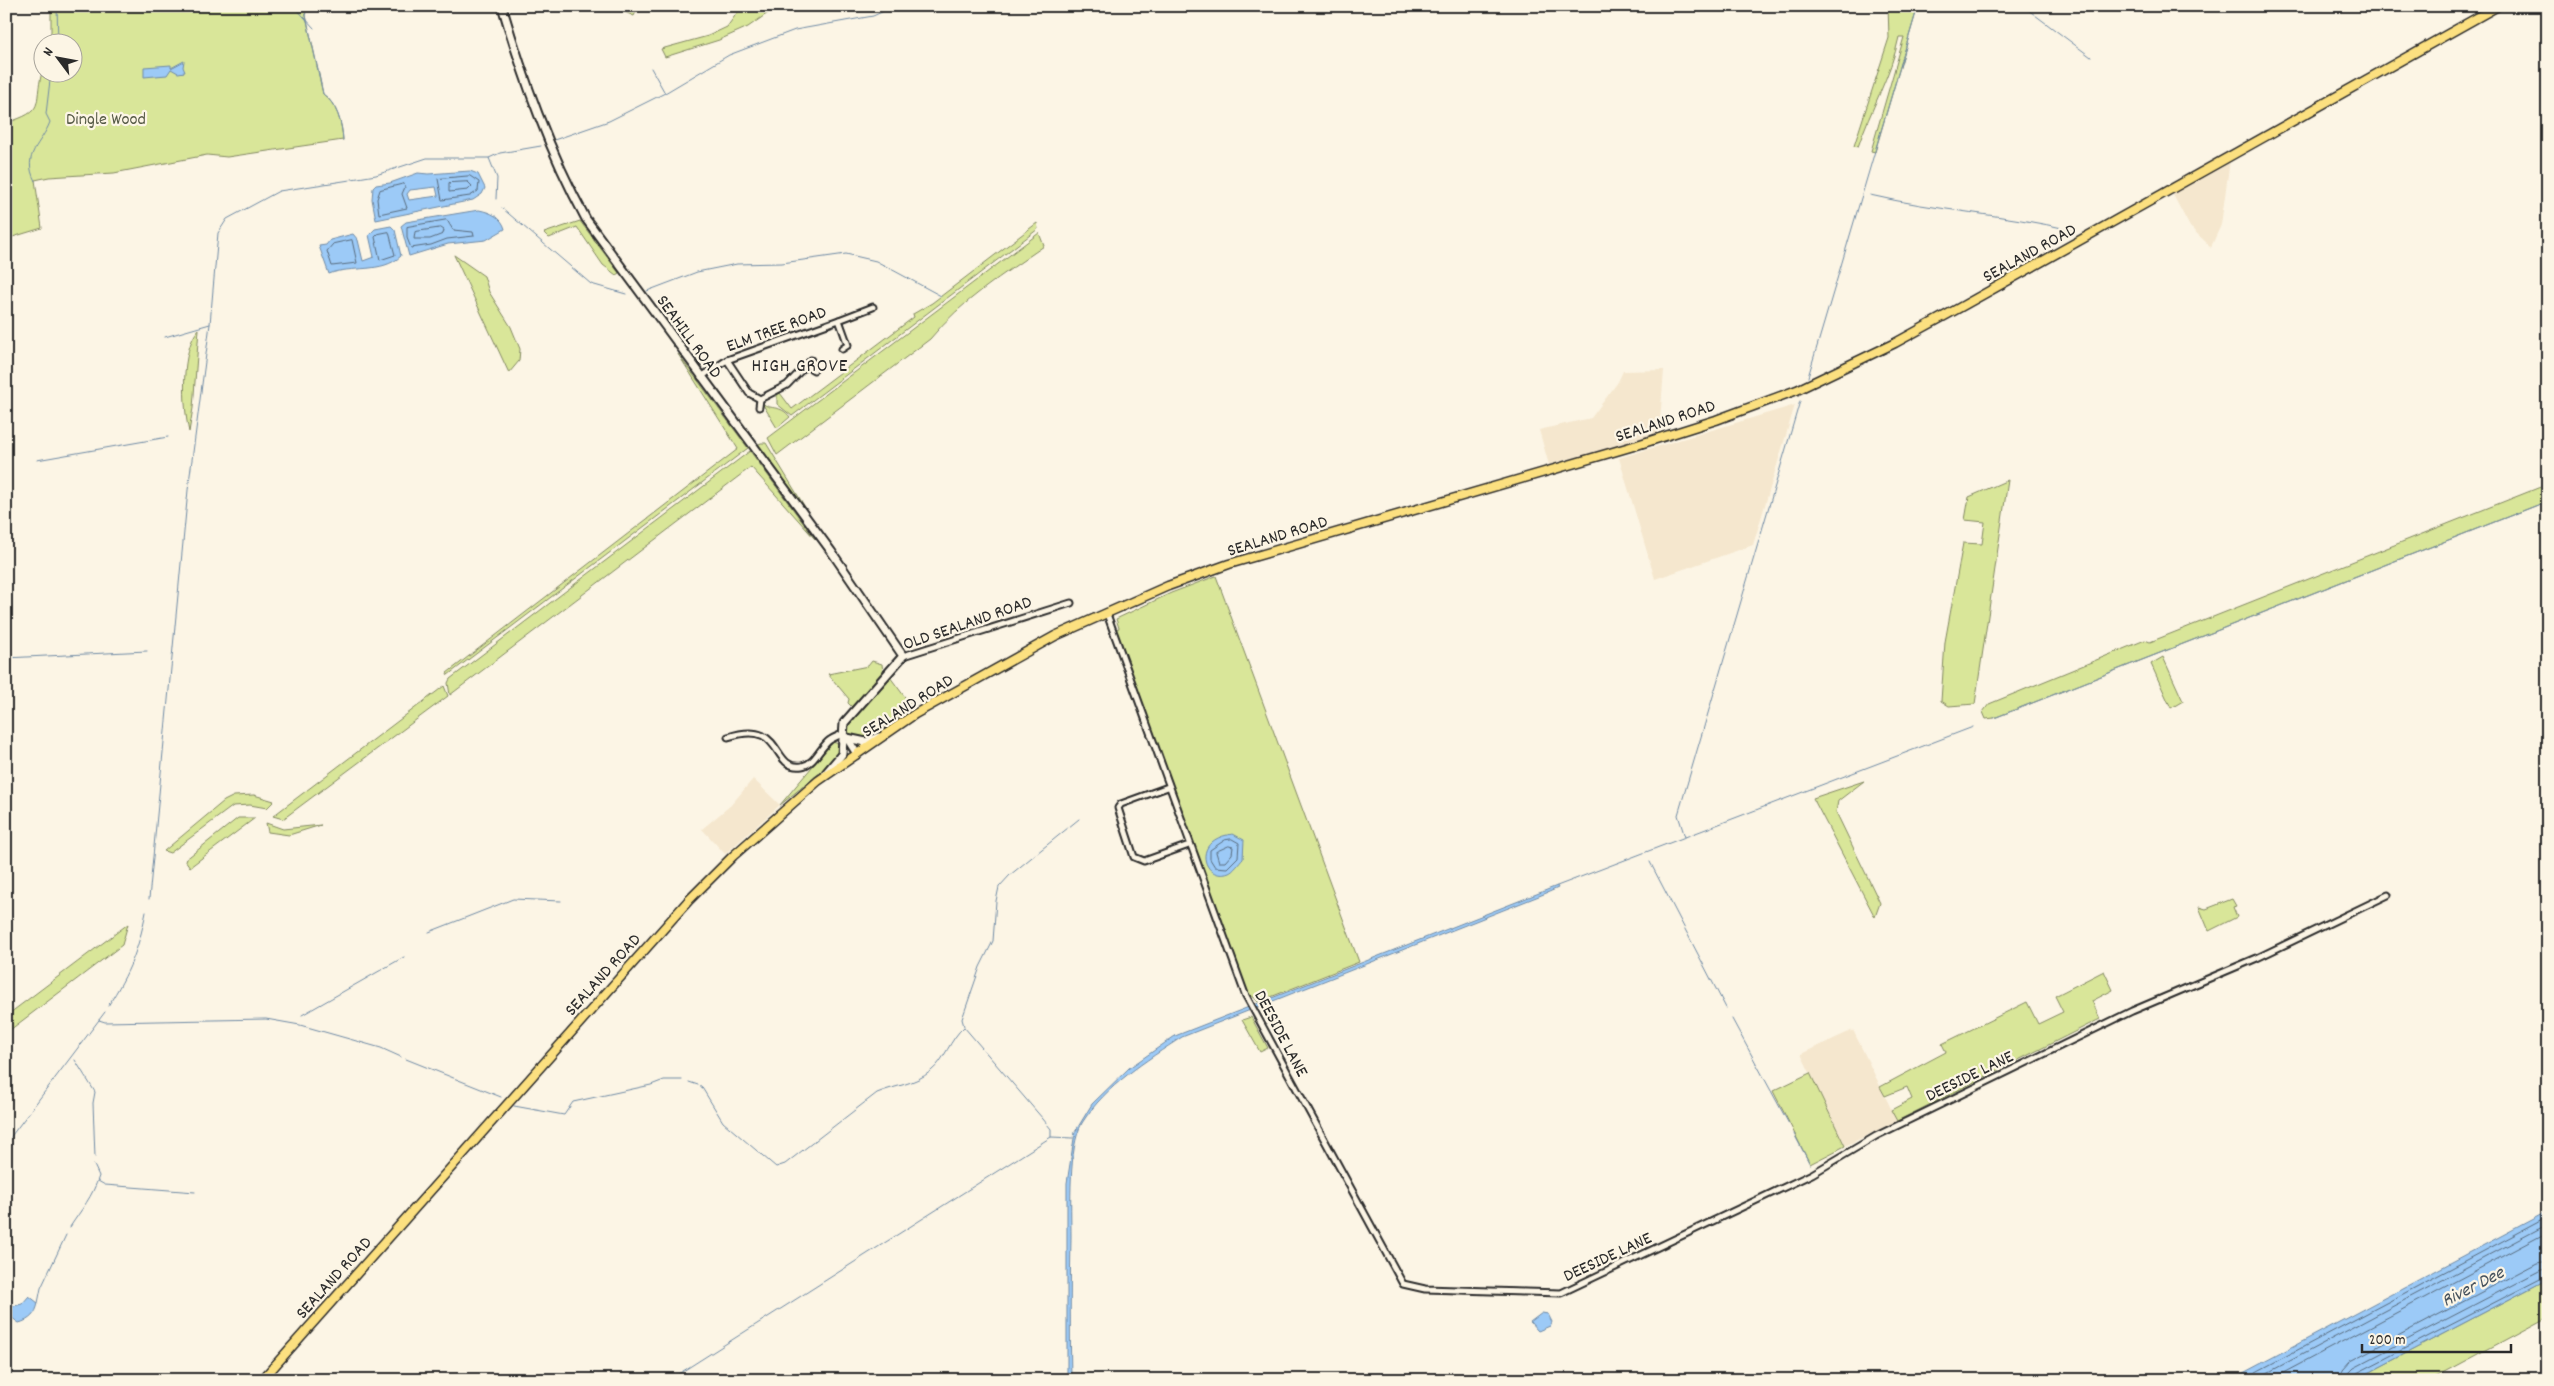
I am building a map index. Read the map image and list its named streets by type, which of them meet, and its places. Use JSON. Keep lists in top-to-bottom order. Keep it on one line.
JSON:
{"streets":{"main road":["SEALAND ROAD"],"street":["ELM TREE ROAD","SEAHILL ROAD","OLD SEALAND ROAD","DEESIDE LANE"]},"crossings":[["SEALAND ROAD","OLD SEALAND ROAD"],["SEALAND ROAD","DEESIDE LANE"],["ELM TREE ROAD","SEAHILL ROAD"],["SEAHILL ROAD","OLD SEALAND ROAD"]],"districts":["HIGH GROVE"],"water":["River Dee"],"parks":["Dingle Wood"],"scale_bar":"200 m","north":"top left"}
